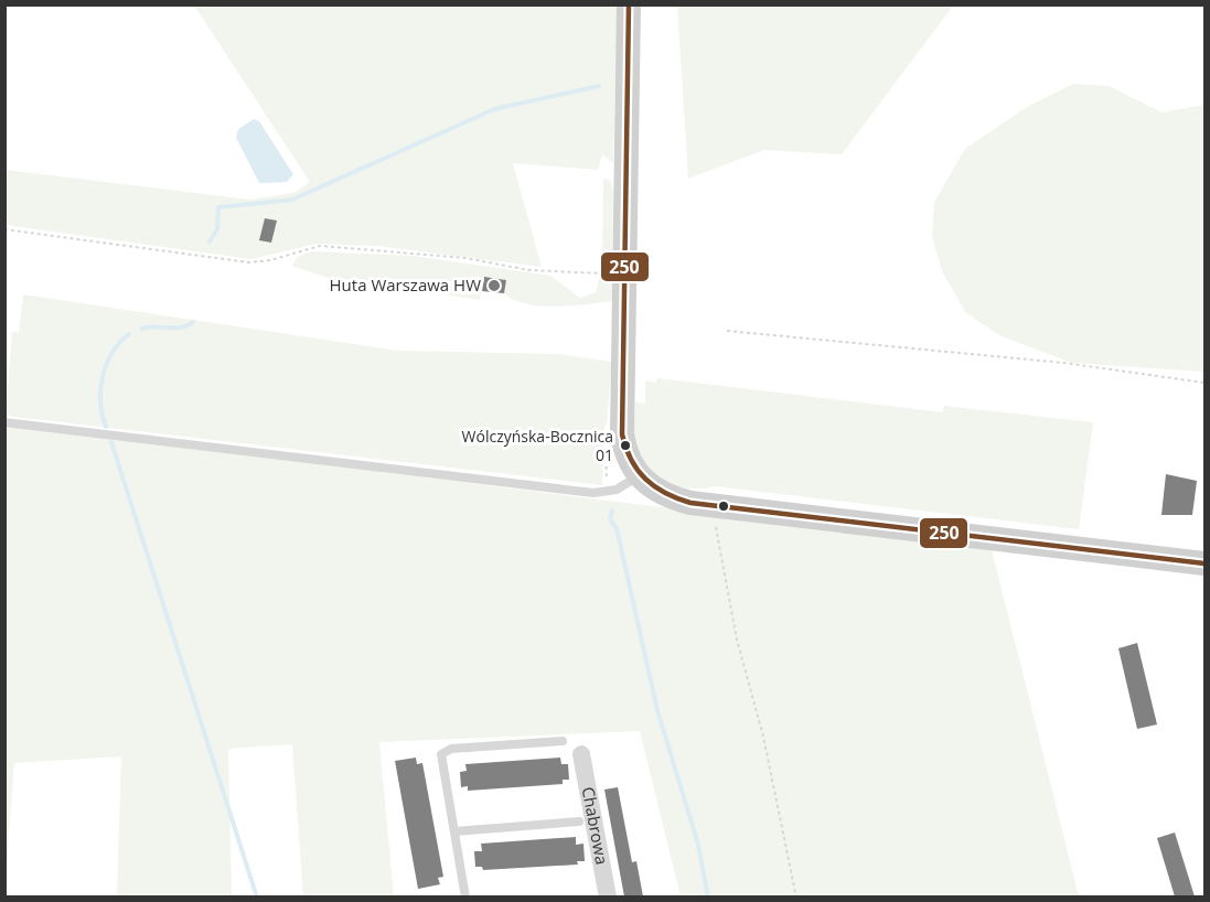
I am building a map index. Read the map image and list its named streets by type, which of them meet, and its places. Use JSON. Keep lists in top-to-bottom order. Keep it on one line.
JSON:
{"streets":{"street":["Chabrowa"]},"places":["Huta Warszawa HW","Wólczyńska-Bocznica 01"],"lines":["transit line 250"]}
